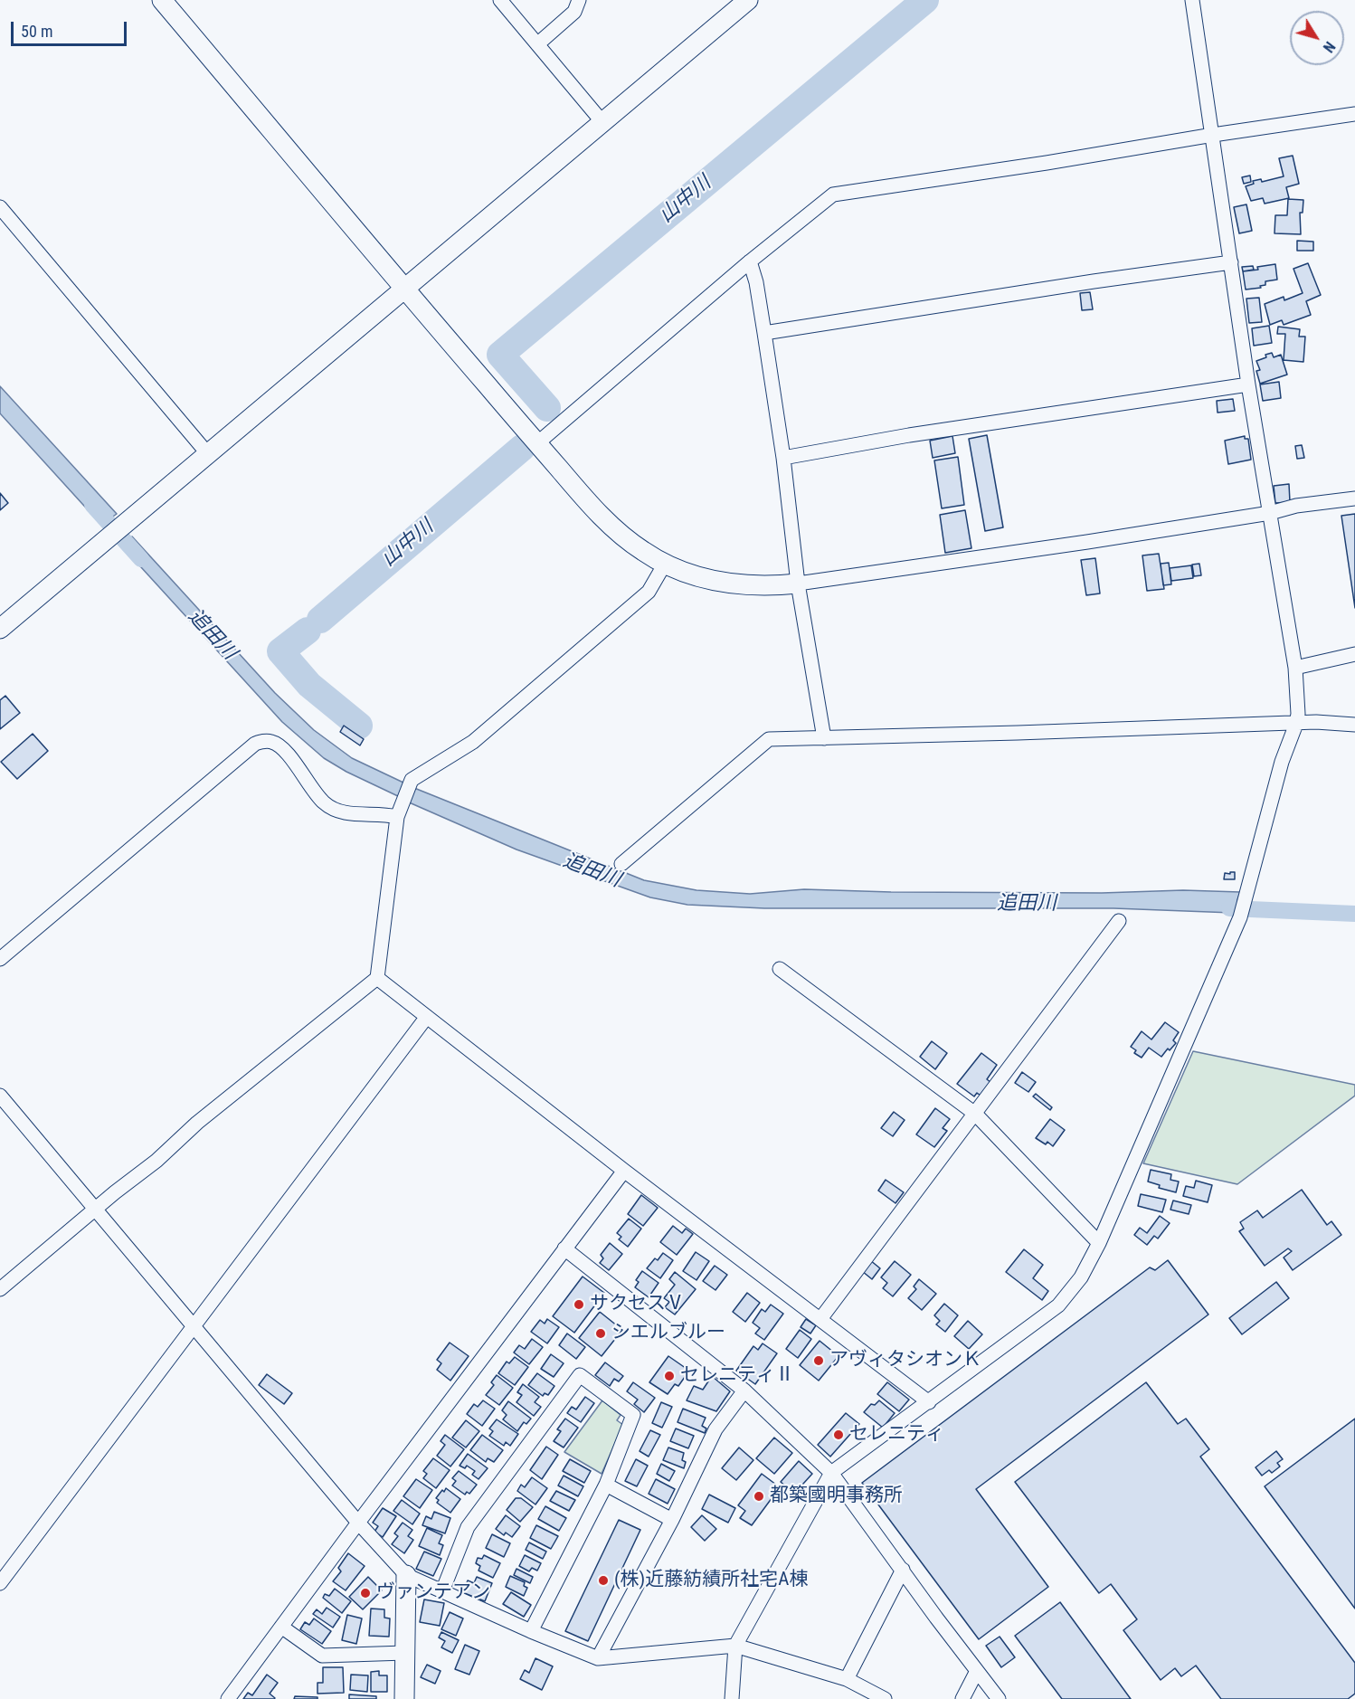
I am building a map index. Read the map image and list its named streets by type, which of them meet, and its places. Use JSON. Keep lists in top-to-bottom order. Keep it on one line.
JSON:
{"water":["山中川","追田川"],"places":["サクセスⅤ","シエルブルー","アヴィタシオンＫ","セレニティⅡ","セレニティ","都築國明事務所","(株)近藤紡績所社宅A棟","ヴァンテアン"],"scale_bar":"50 m","north":"bottom right"}
